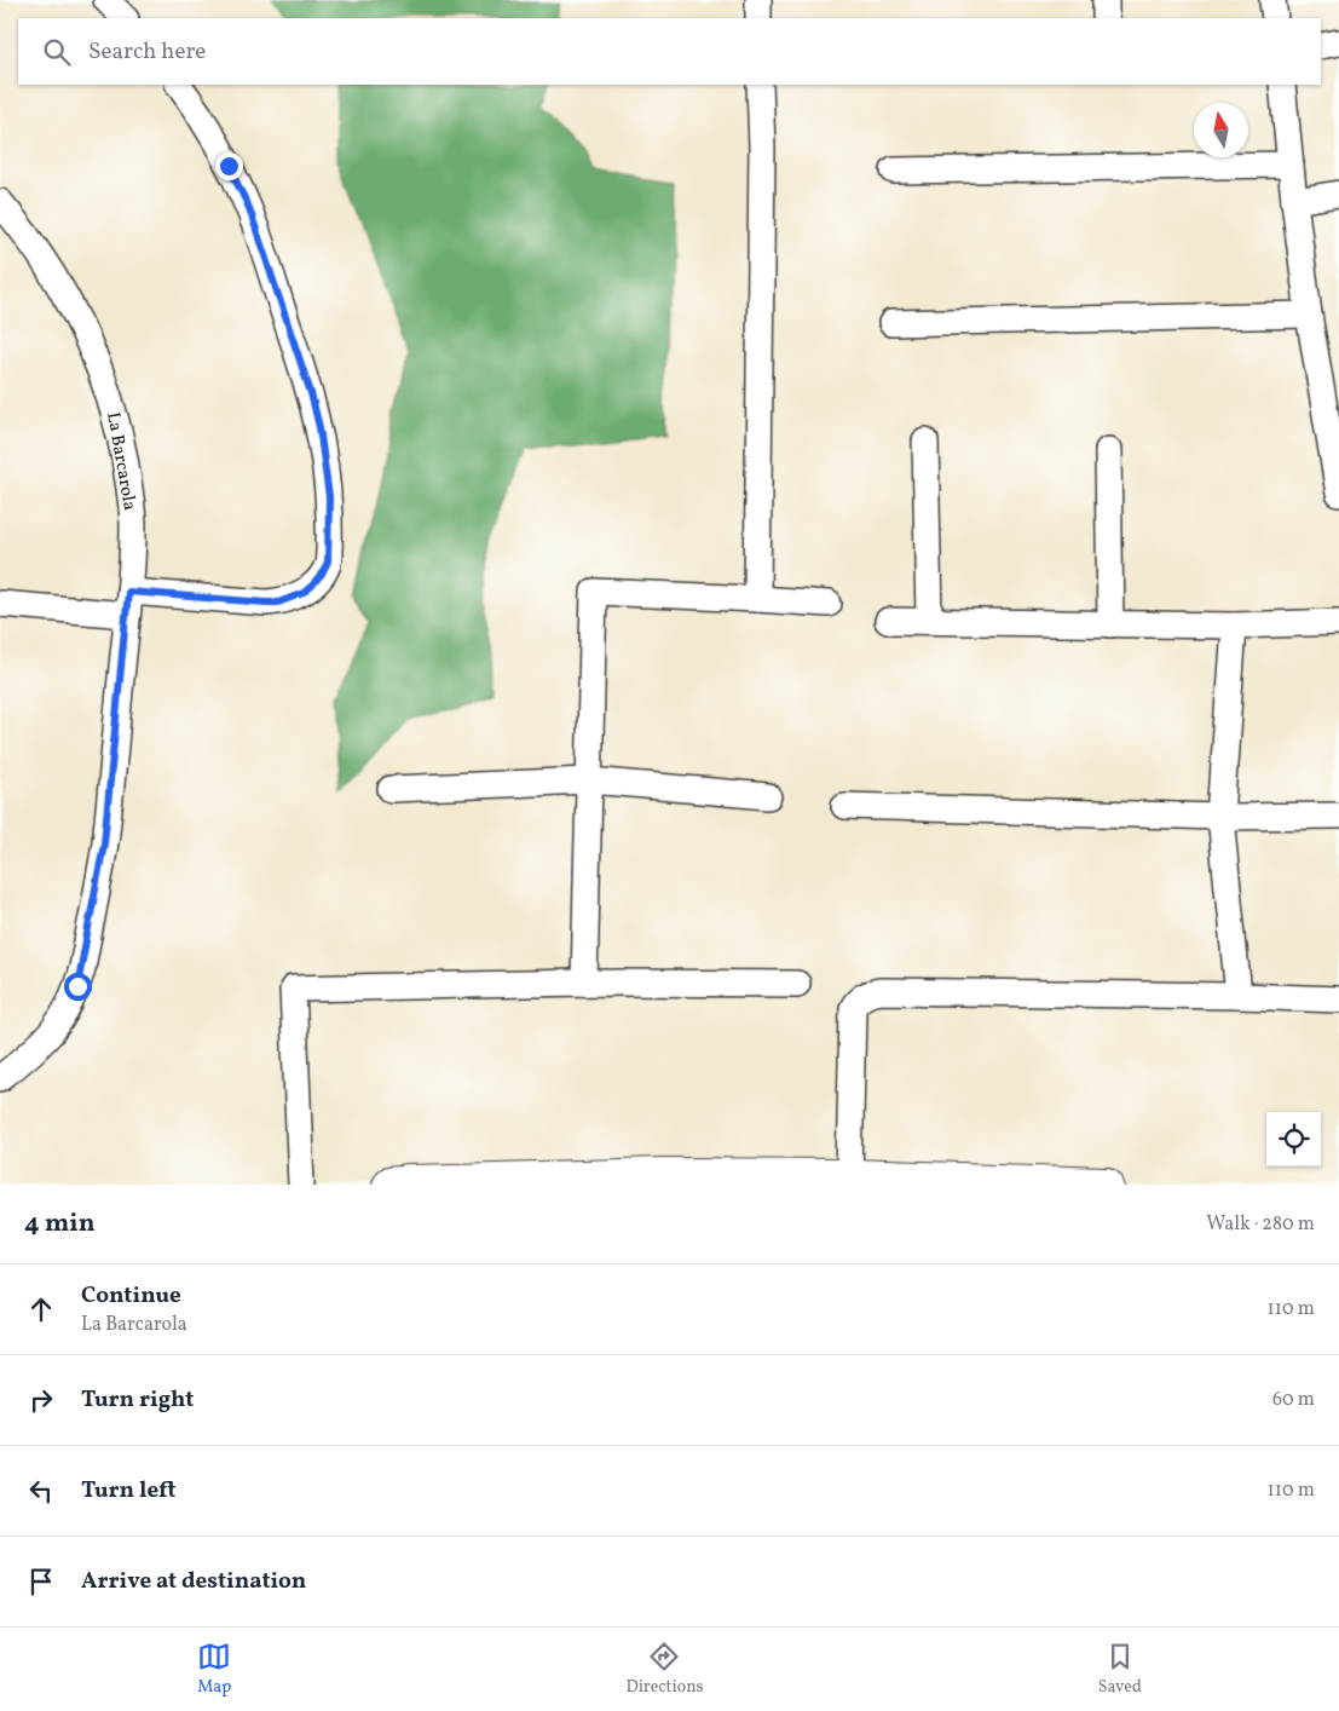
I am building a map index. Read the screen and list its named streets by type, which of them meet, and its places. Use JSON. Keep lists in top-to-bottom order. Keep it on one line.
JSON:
{"streets":{"street":["La Barcarola"]},"north":"top","page":{"search":"Search here","heading":["4 min","Walk · 280 m"],"list":[["Continue","La Barcarola","110 m"],["Turn right","60 m"],["Turn left","110 m"],"Arrive at destination"],"nav":["Map","Directions","Saved"]}}
